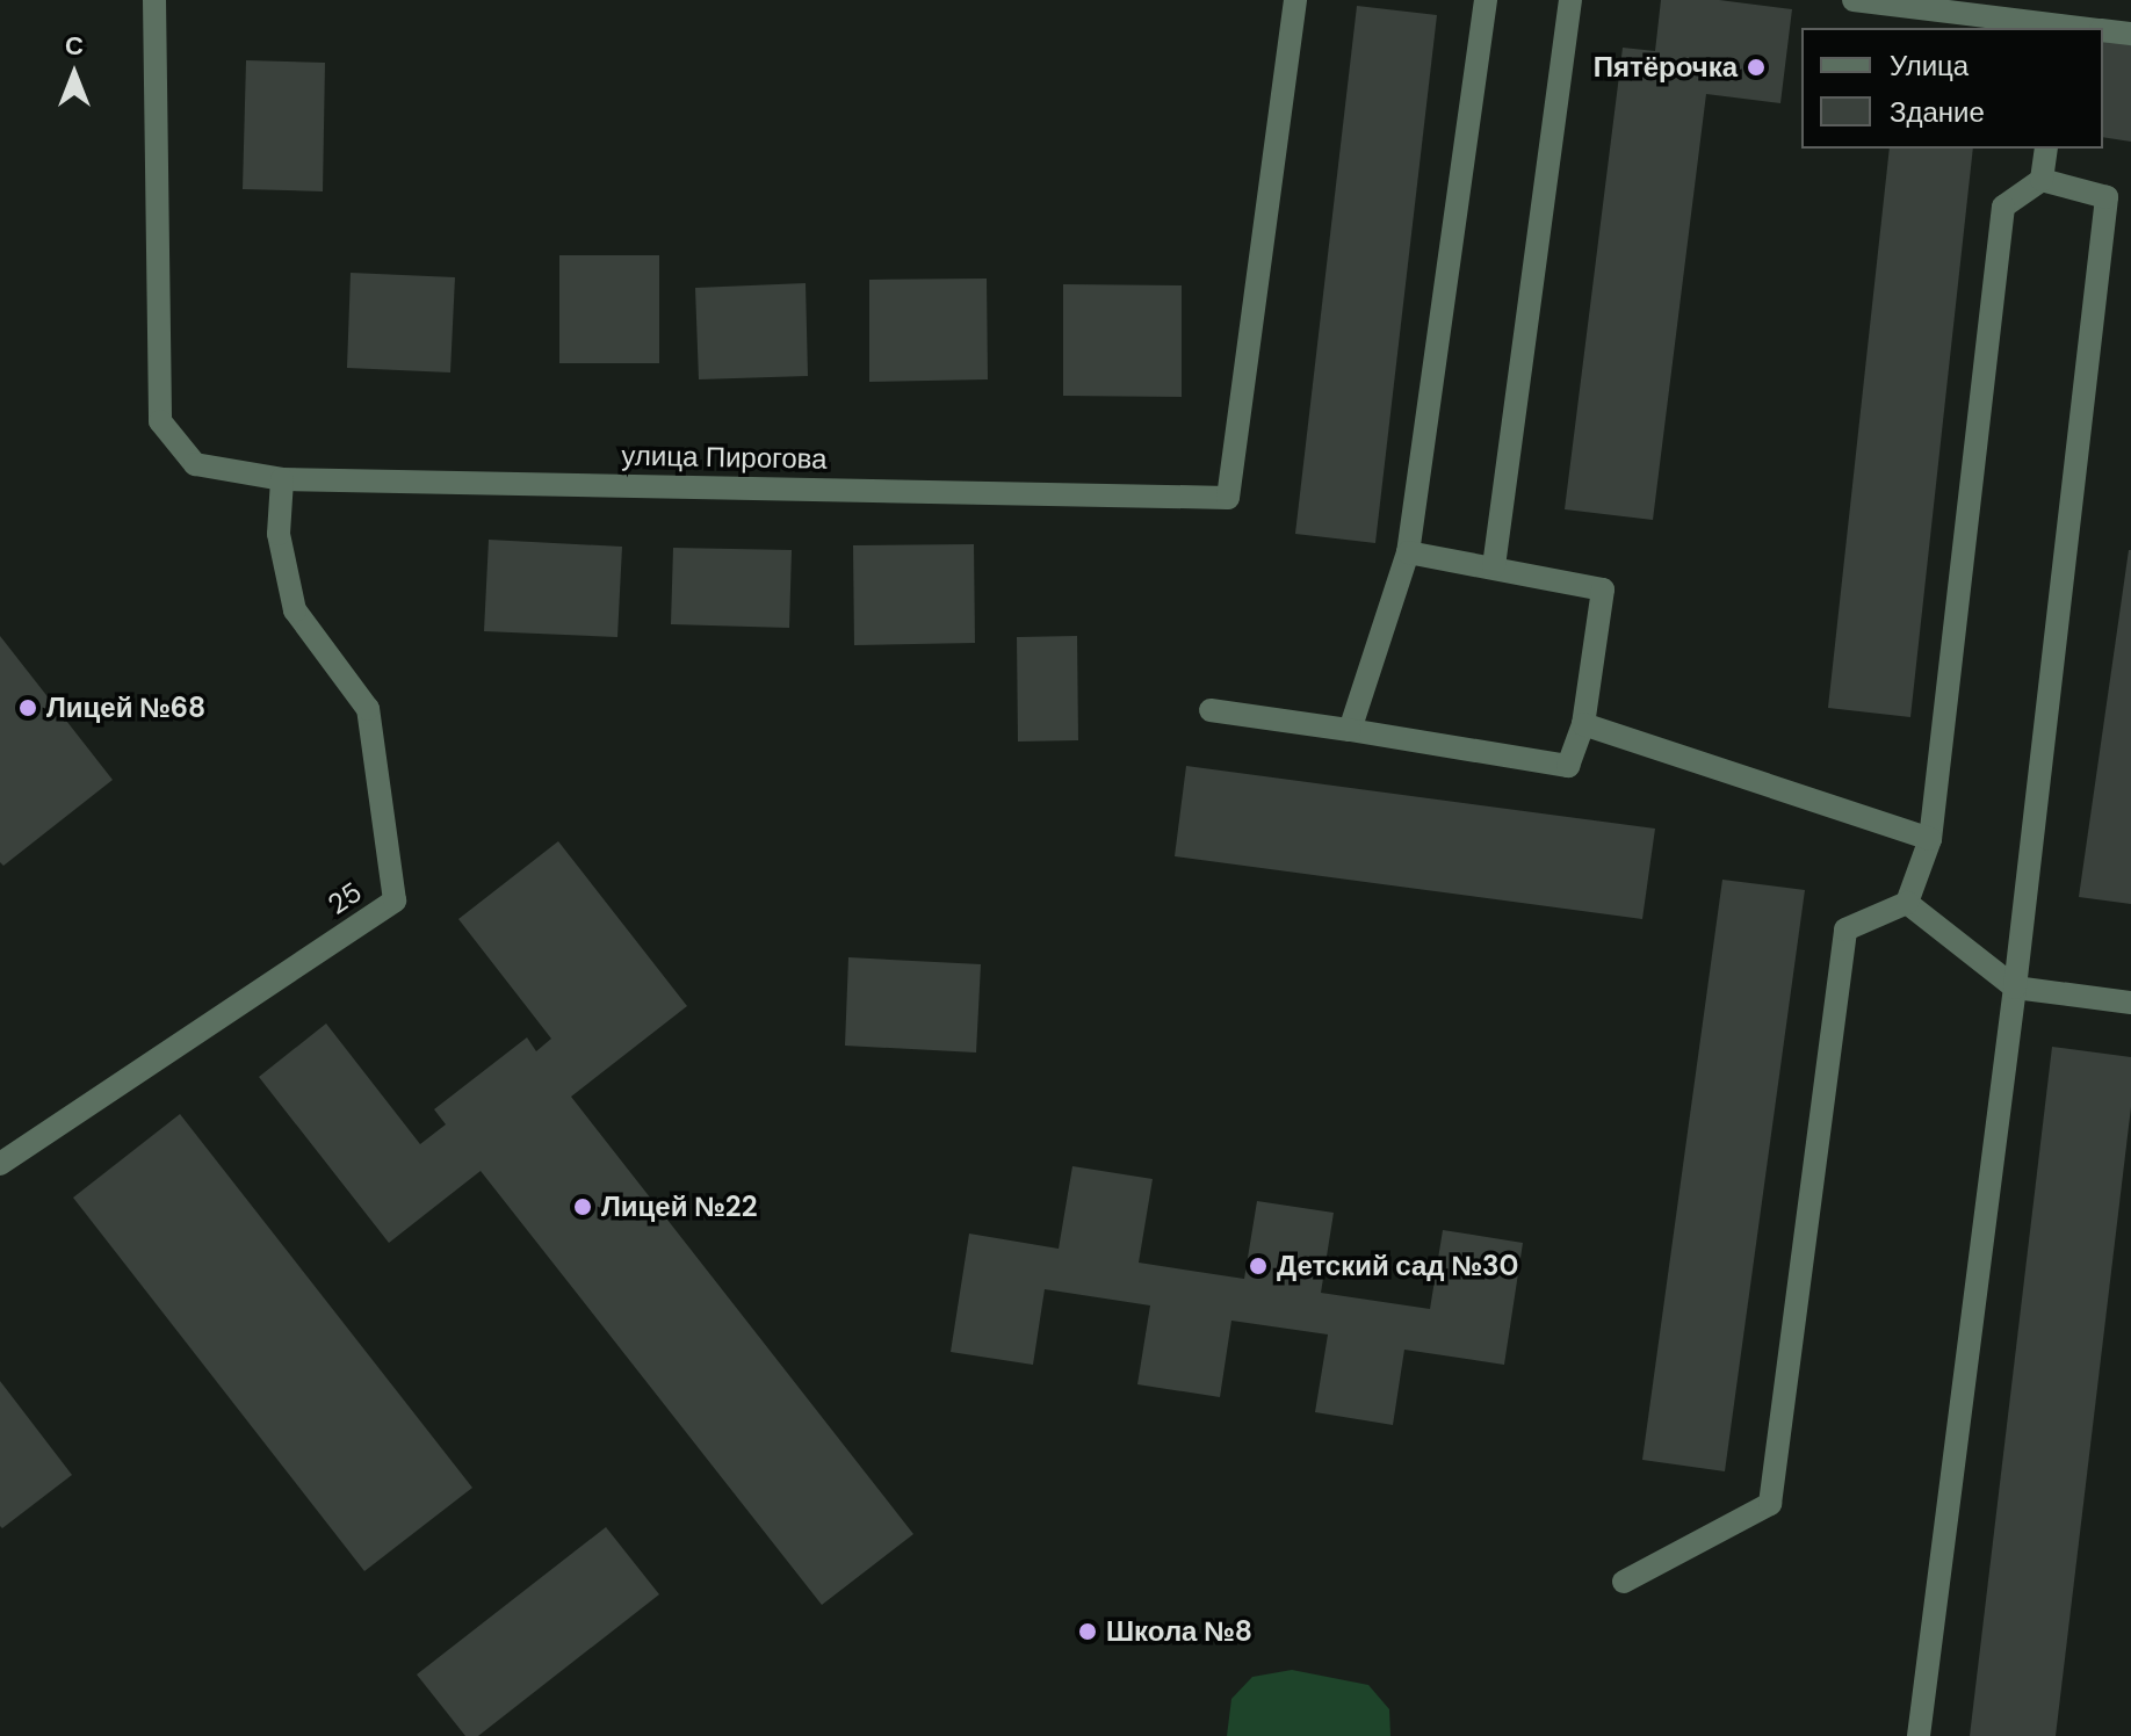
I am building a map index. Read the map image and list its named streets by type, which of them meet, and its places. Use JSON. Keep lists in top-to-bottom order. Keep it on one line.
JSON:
{"streets":{"street":["улица Пирогова","25"]},"crossings":[["улица Пирогова","25"]],"places":["Пятёрочка","Лицей №68","Лицей №22","Детский сад №30","Школа №8"],"legend":["Улица","Здание"],"north":"top"}
